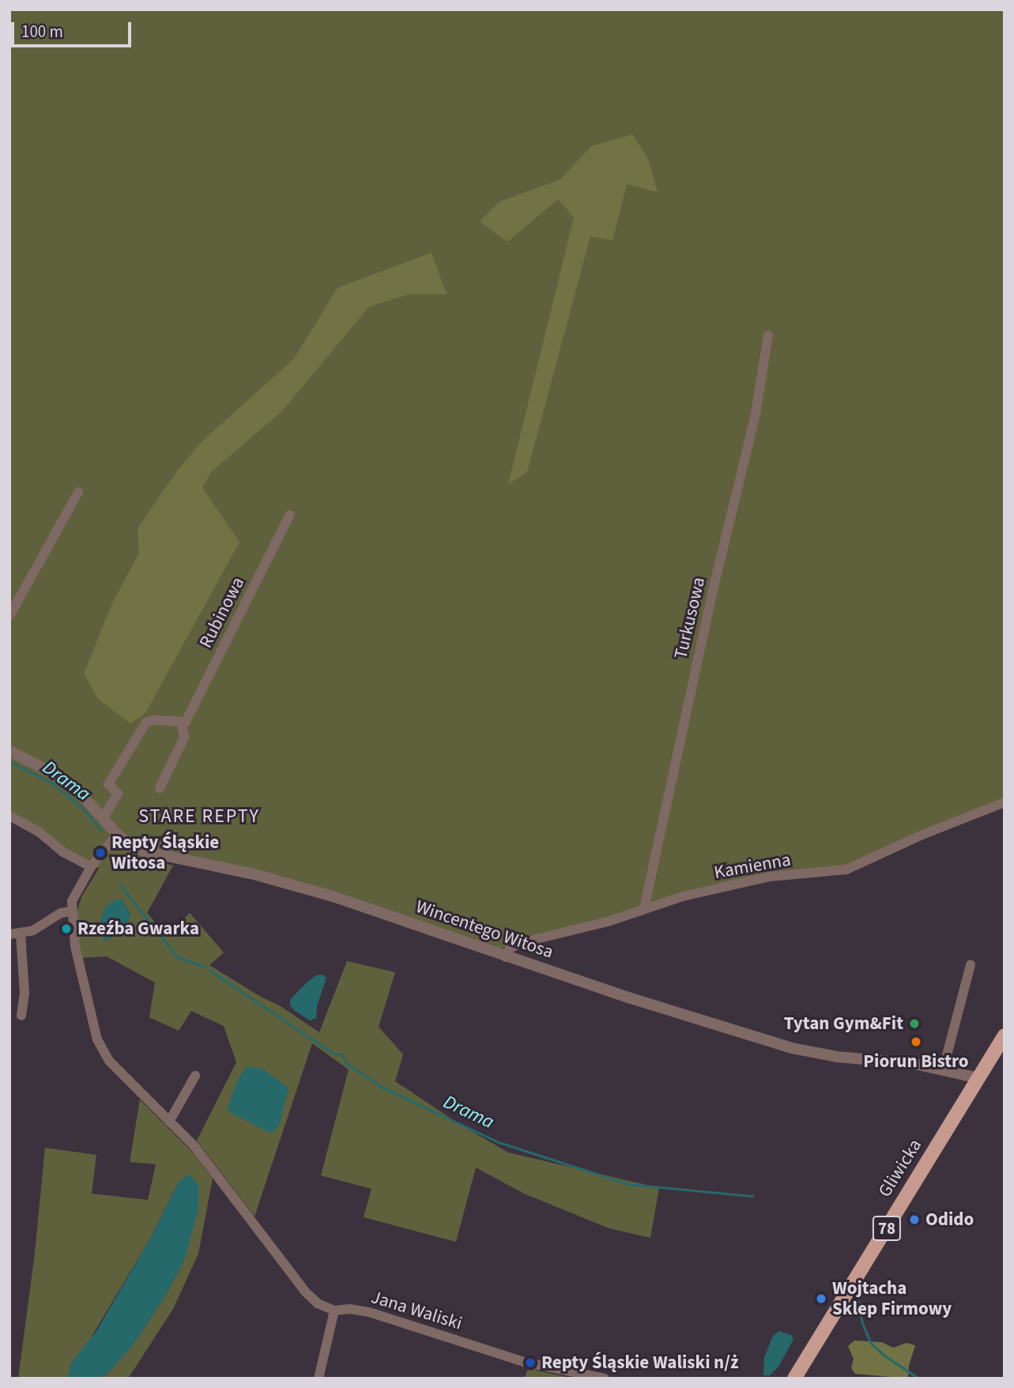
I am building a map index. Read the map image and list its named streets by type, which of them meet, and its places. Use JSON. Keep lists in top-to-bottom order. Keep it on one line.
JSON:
{"streets":{"main road":["Gliwicka","78"],"street":["Rubinowa","Turkusowa","Kamienna","Wincentego Witosa","Jana Waliski"]},"crossings":[["Turkusowa","Kamienna"],["Kamienna","Wincentego Witosa"],["Wincentego Witosa","Gliwicka"],["Wincentego Witosa","Jana Waliski"]],"districts":["STARE REPTY"],"water":["Drama"],"places":["Repty Śląskie Witosa","Rzeźba Gwarka","Tytan Gym&Fit","Piorun Bistro","Odido","Wojtacha Sklep Firmowy","Repty Śląskie Waliski n/ż"],"scale_bar":"100 m"}
